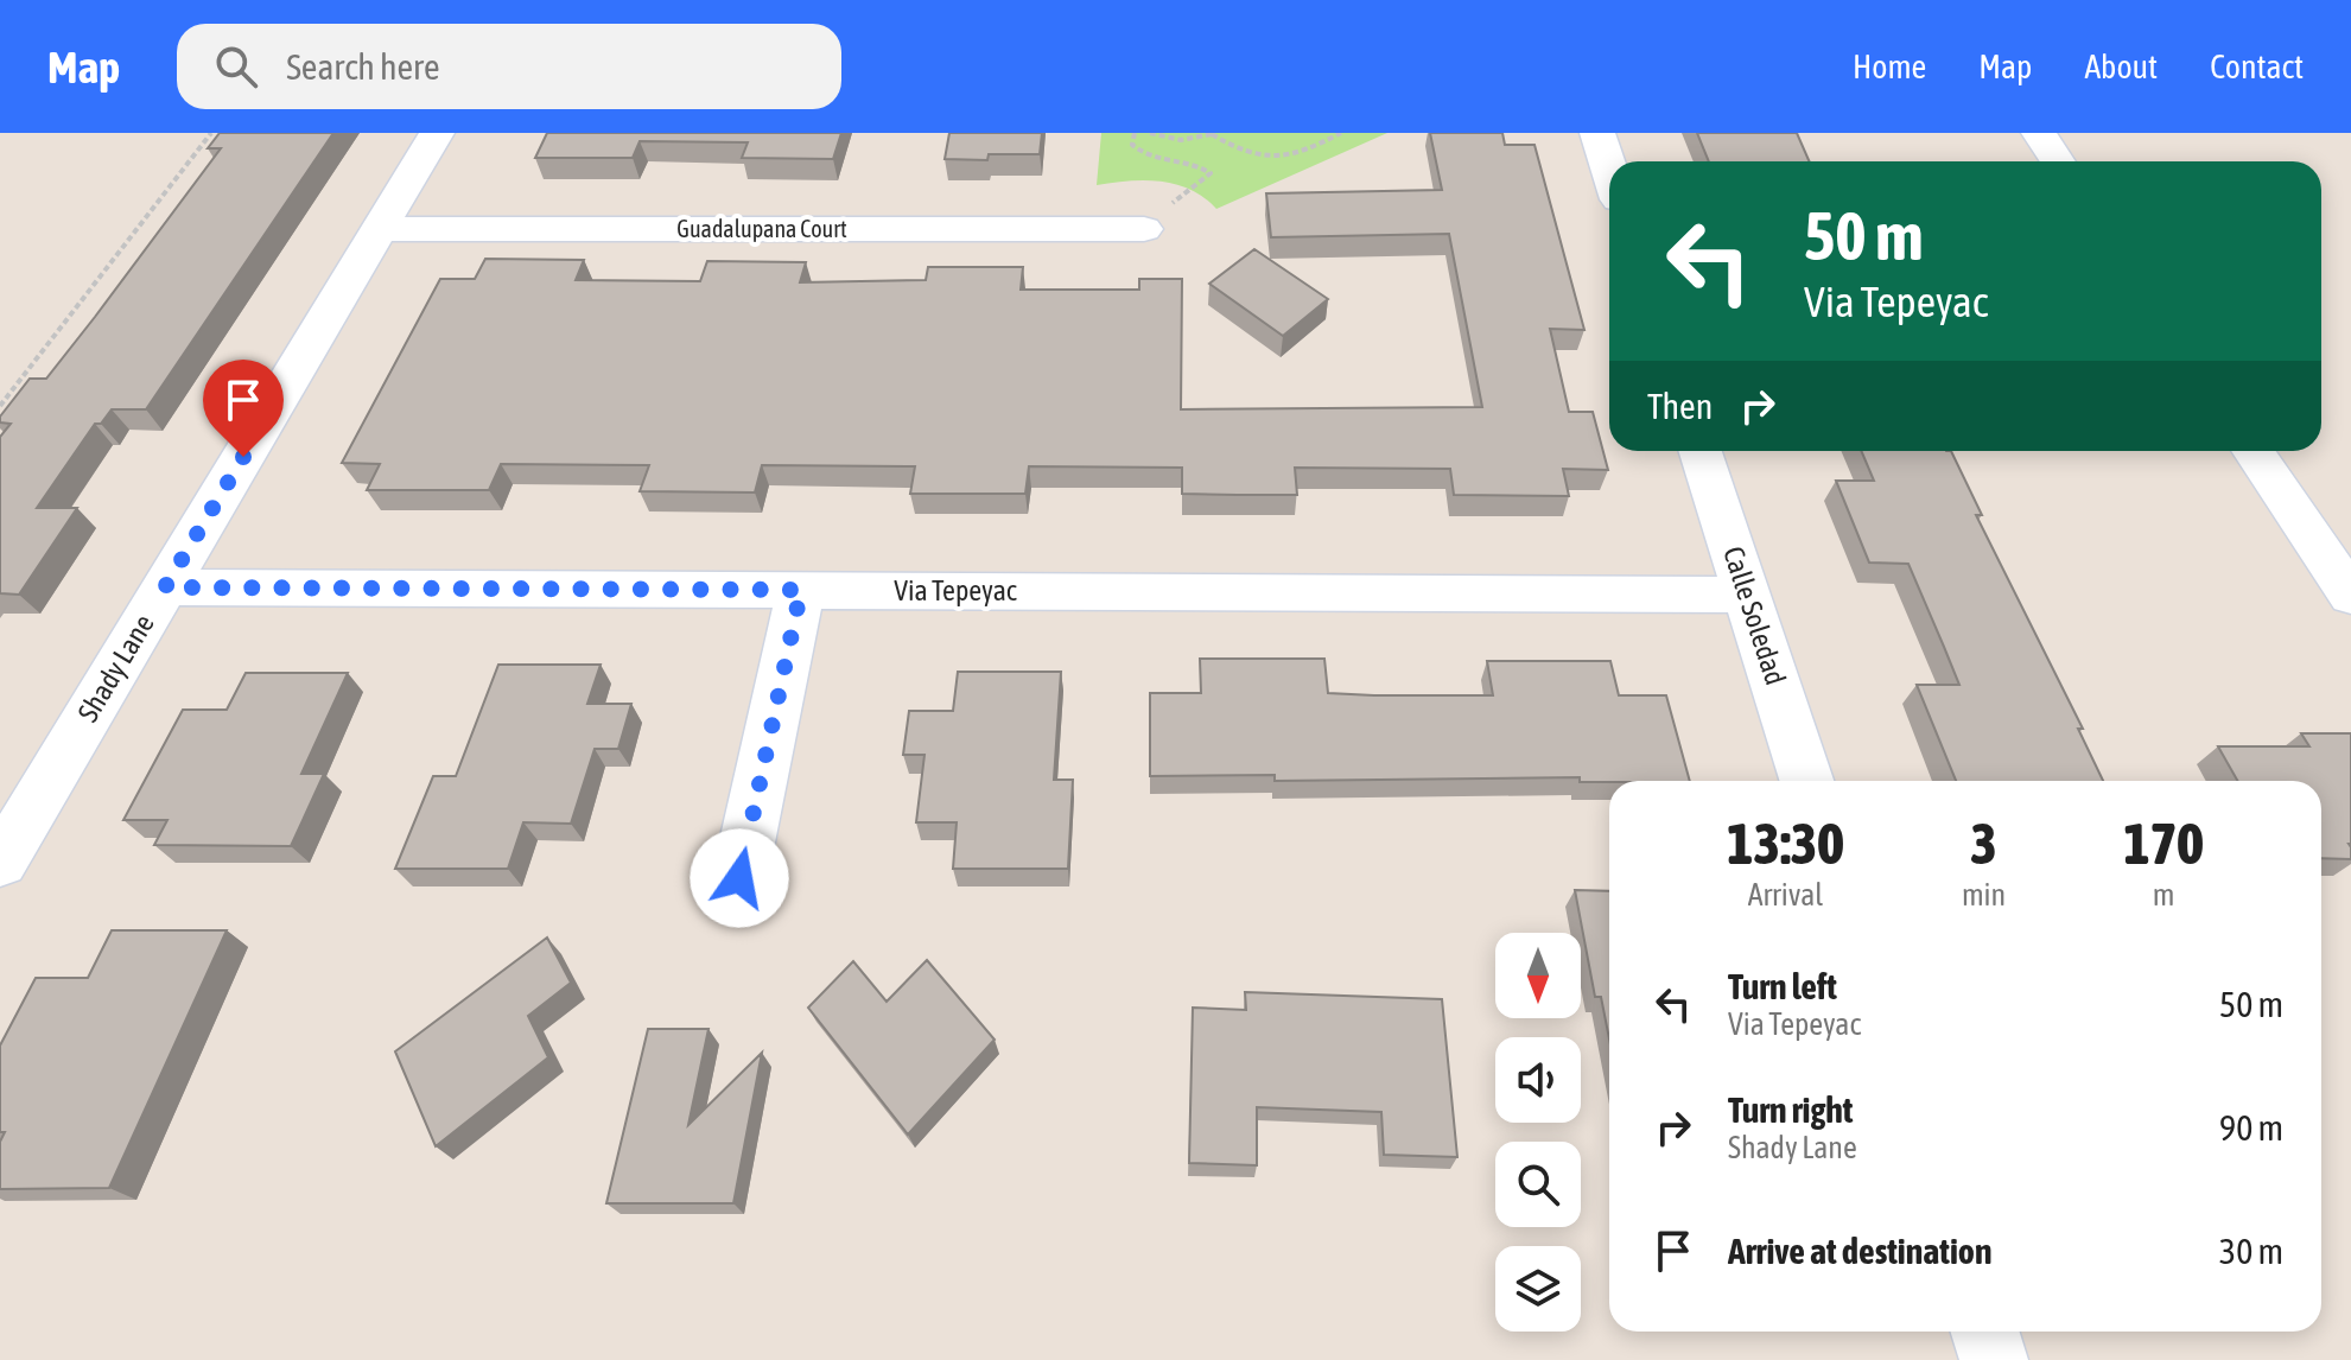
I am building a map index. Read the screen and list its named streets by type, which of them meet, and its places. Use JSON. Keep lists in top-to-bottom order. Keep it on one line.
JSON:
{"streets":{"street":["Guadalupana Court","Via Tepeyac","Calle Soledad","Shady Lane"]},"crossings":[["Guadalupana Court","Shady Lane"],["Via Tepeyac","Calle Soledad"],["Via Tepeyac","Shady Lane"]],"north":"bottom","page":{"header":"Map","search":"Search here","nav":["Home","Map","About","Contact"],"turn":["50 m","Via Tepeyac"],"then":"Then","eta":["13:30","Arrival","3","min","170","m"],"list":[{"name":"Turn left","note":"Via Tepeyac","value":"50 m"},{"name":"Turn right","note":"Shady Lane","value":"90 m"},{"name":"Arrive at destination","value":"30 m"}]}}
